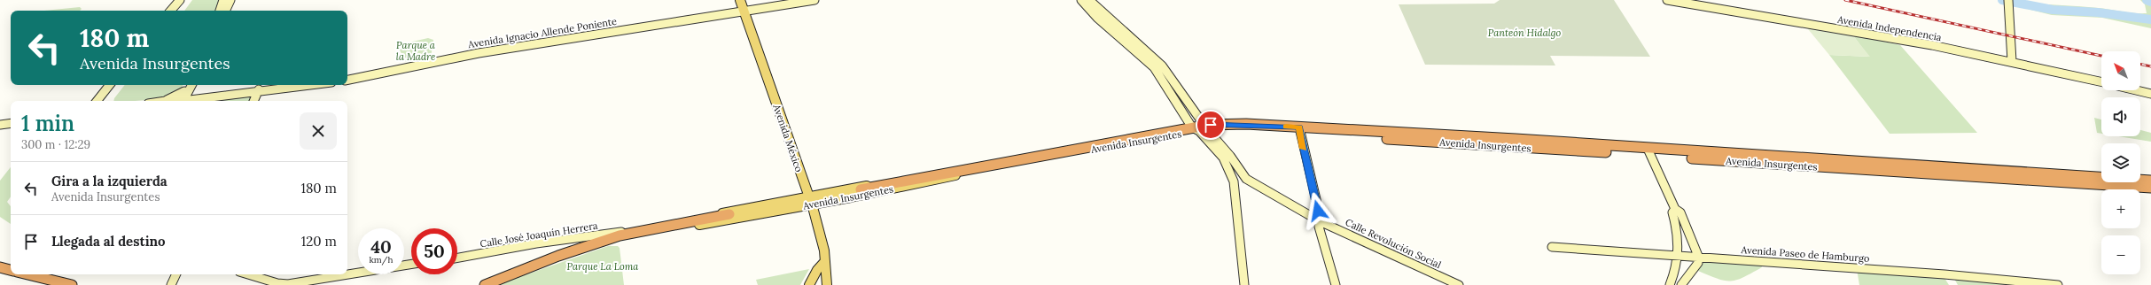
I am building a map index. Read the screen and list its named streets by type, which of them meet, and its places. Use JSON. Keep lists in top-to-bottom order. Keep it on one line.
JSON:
{"streets":{"highway":["Avenida Insurgentes"],"main road":["Avenida Independencia","Avenida Ignacio Allende Poniente","Avenida México","Calle José Joaquín Herrera","Calle Revolución Social","Avenida Paseo de Hamburgo"]},"crossings":[["Avenida Ignacio Allende Poniente","Avenida México"],["Avenida México","Avenida Insurgentes"],["Avenida Insurgentes","Calle Revolución Social"]],"parks":["Panteón Hidalgo","Parque a la Madre","Parque La Loma"],"north":"top left","page":{"turn":["180 m","Avenida Insurgentes"],"map_buttons":["+","−"],"heading":["1 min","300 m · 12:29"],"list":[{"name":"Gira a la izquierda","note":"Avenida Insurgentes","value":"180 m"},{"name":"Llegada al destino","value":"120 m"}],"speed":"40 km/h","limit":"50"}}
